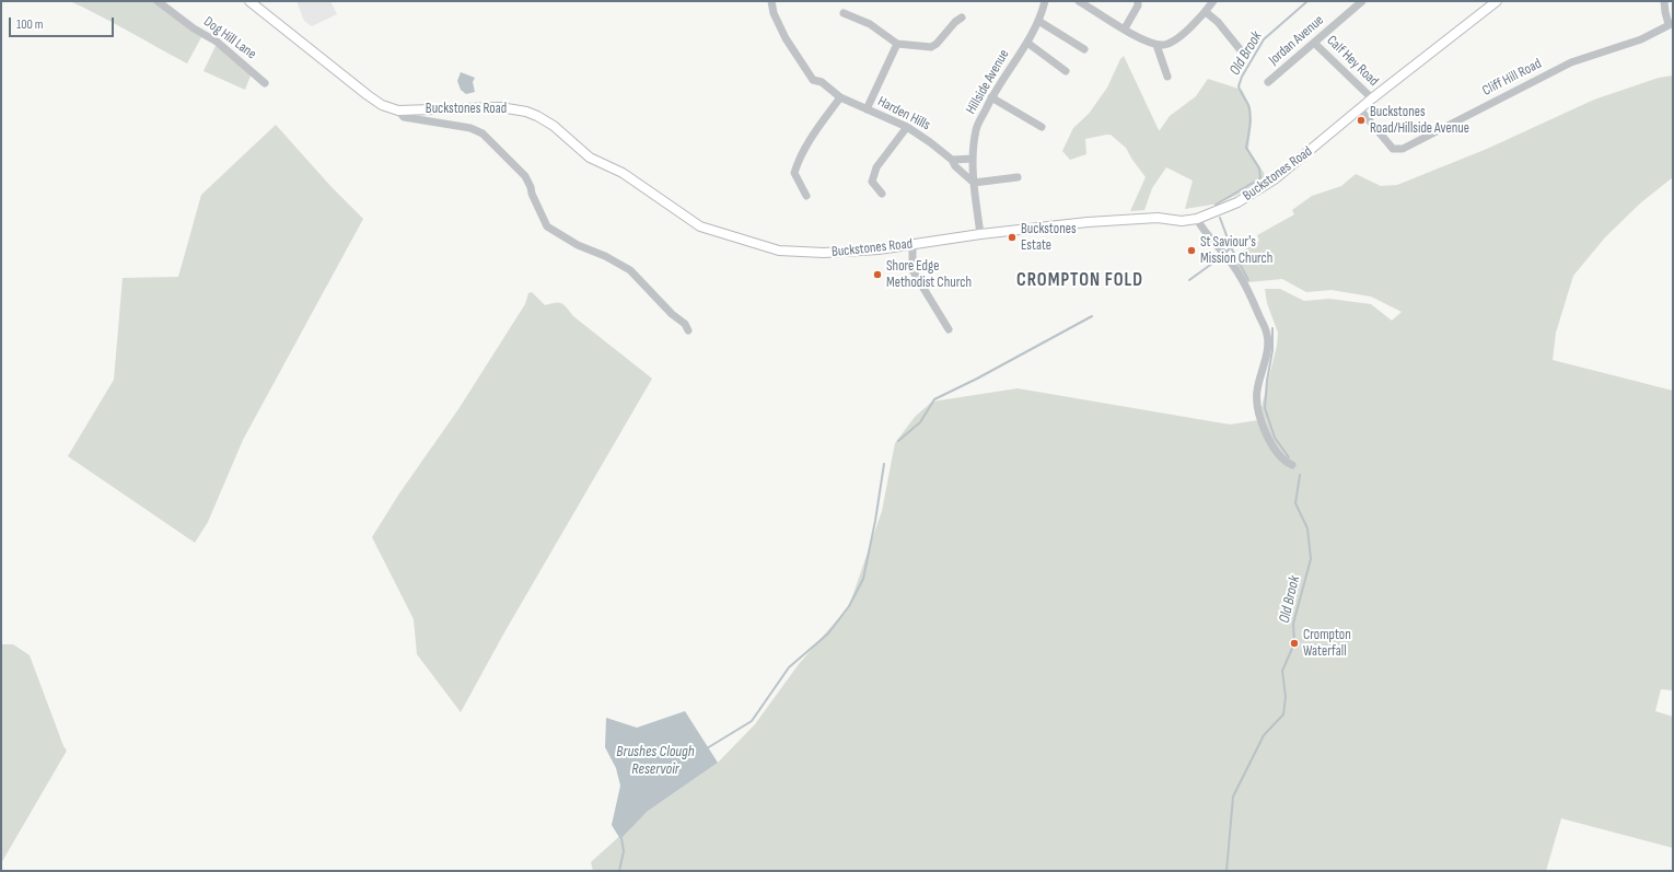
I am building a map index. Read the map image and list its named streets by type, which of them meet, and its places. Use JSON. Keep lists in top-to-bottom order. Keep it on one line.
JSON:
{"streets":{"main road":["Buckstones Road"],"street":["Dog Hill Lane","Jordan Avenue","Calf Hey Road","Cliff Hill Road","Hillside Avenue","Harden Hills"]},"crossings":[["Jordan Avenue","Calf Hey Road"],["Calf Hey Road","Buckstones Road"],["Cliff Hill Road","Buckstones Road"],["Hillside Avenue","Buckstones Road"],["Hillside Avenue","Harden Hills"]],"districts":["CROMPTON FOLD"],"water":["Old Brook","Brushes Clough Reservoir"],"places":["Buckstones Road/Hillside Avenue","Buckstones Estate","St Saviour's Mission Church","Shore Edge Methodist Church","Crompton Waterfall"],"scale_bar":"100 m"}
